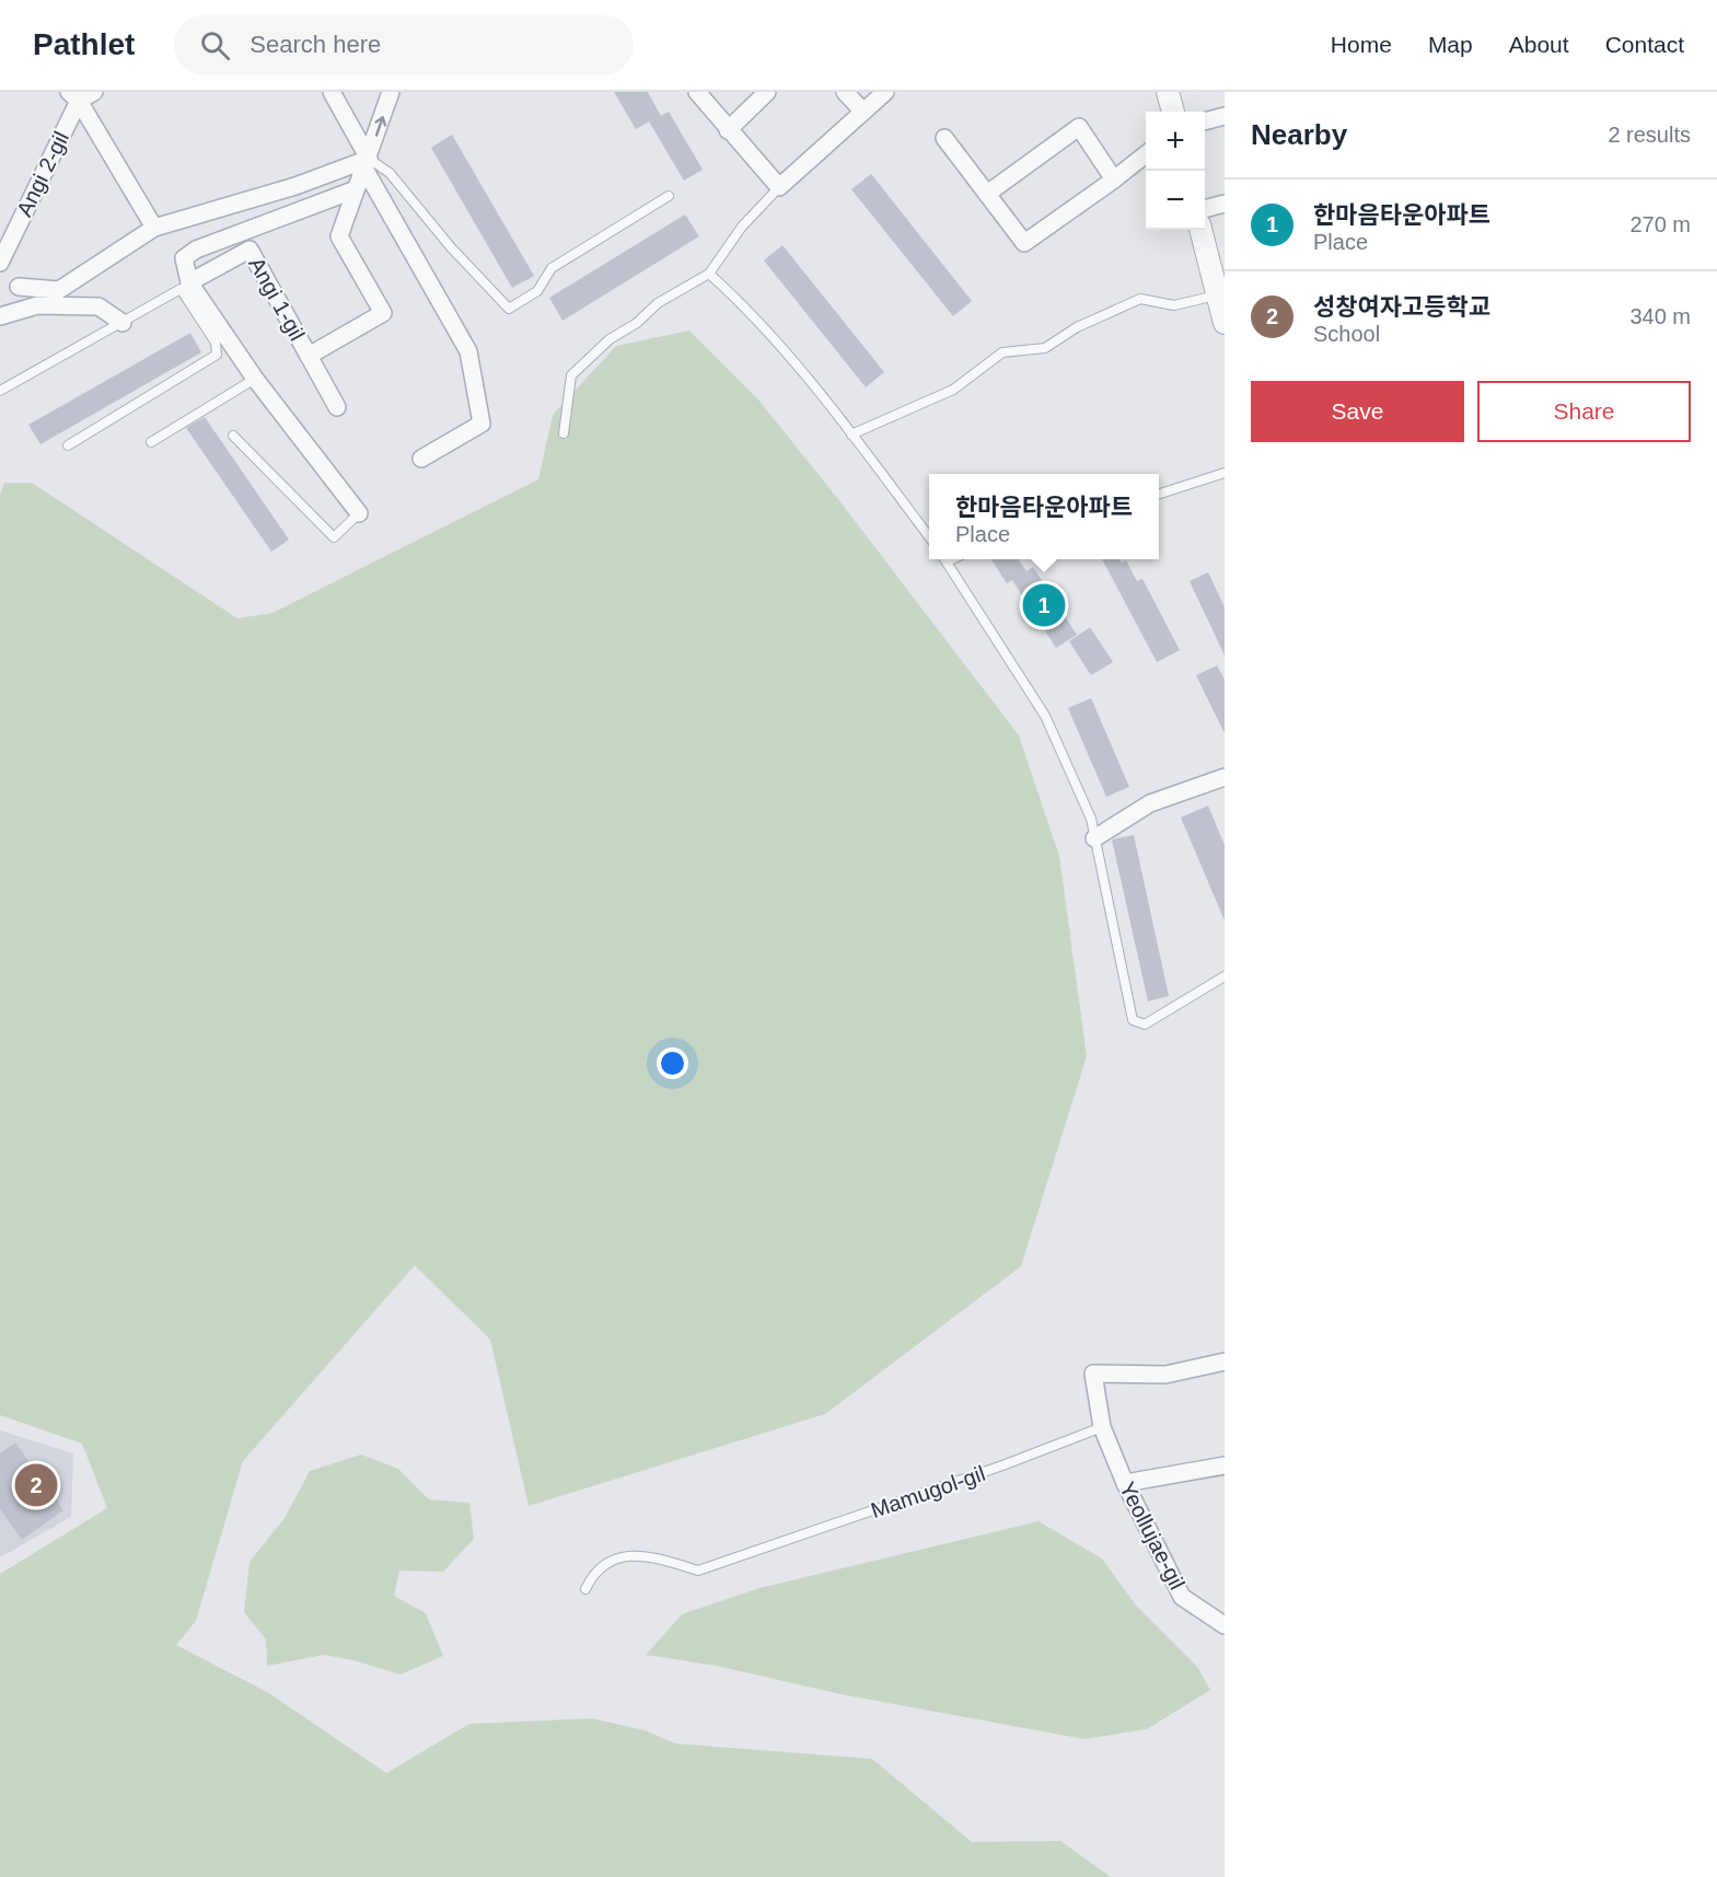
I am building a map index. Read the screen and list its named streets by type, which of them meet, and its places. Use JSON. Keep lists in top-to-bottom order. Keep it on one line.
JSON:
{"streets":{"street":["Angi 2-gil","Angi 1-gil","Yeollujae-gil"],"lane":["Mamugol-gil"]},"crossings":[["Mamugol-gil","Yeollujae-gil"]],"page":{"header":"Pathlet","search":"Search here","nav":["Home","Map","About","Contact"],"heading":["Nearby","2 results"],"map_buttons":["+","−"],"list":[{"mark":"1","name":"한마음타운아파트","note":"Place","value":"270 m"},{"mark":"2","name":"성창여자고등학교","note":"School","value":"340 m"}],"buttons":["Save","Share"],"popup":["한마음타운아파트","Place"],"pins":["1","2"]}}
